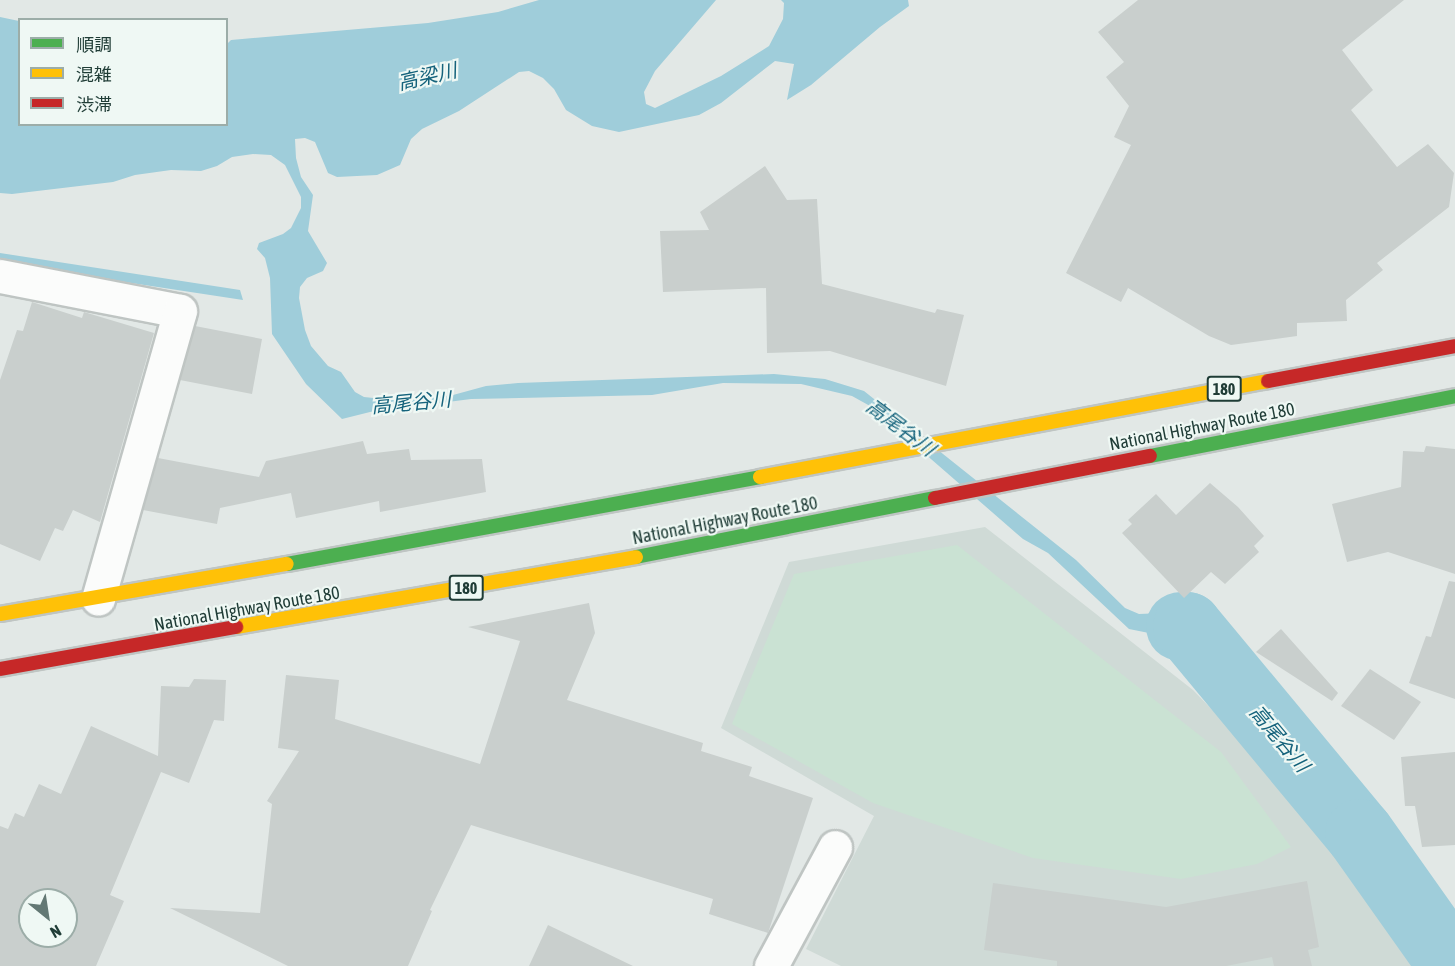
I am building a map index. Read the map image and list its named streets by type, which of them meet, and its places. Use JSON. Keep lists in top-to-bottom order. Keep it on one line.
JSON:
{"streets":{"highway":["180","National Highway Route 180"]},"water":["高梁川","高尾谷川"],"legend":["順調","混雑","渋滞"],"north":"bottom right"}
